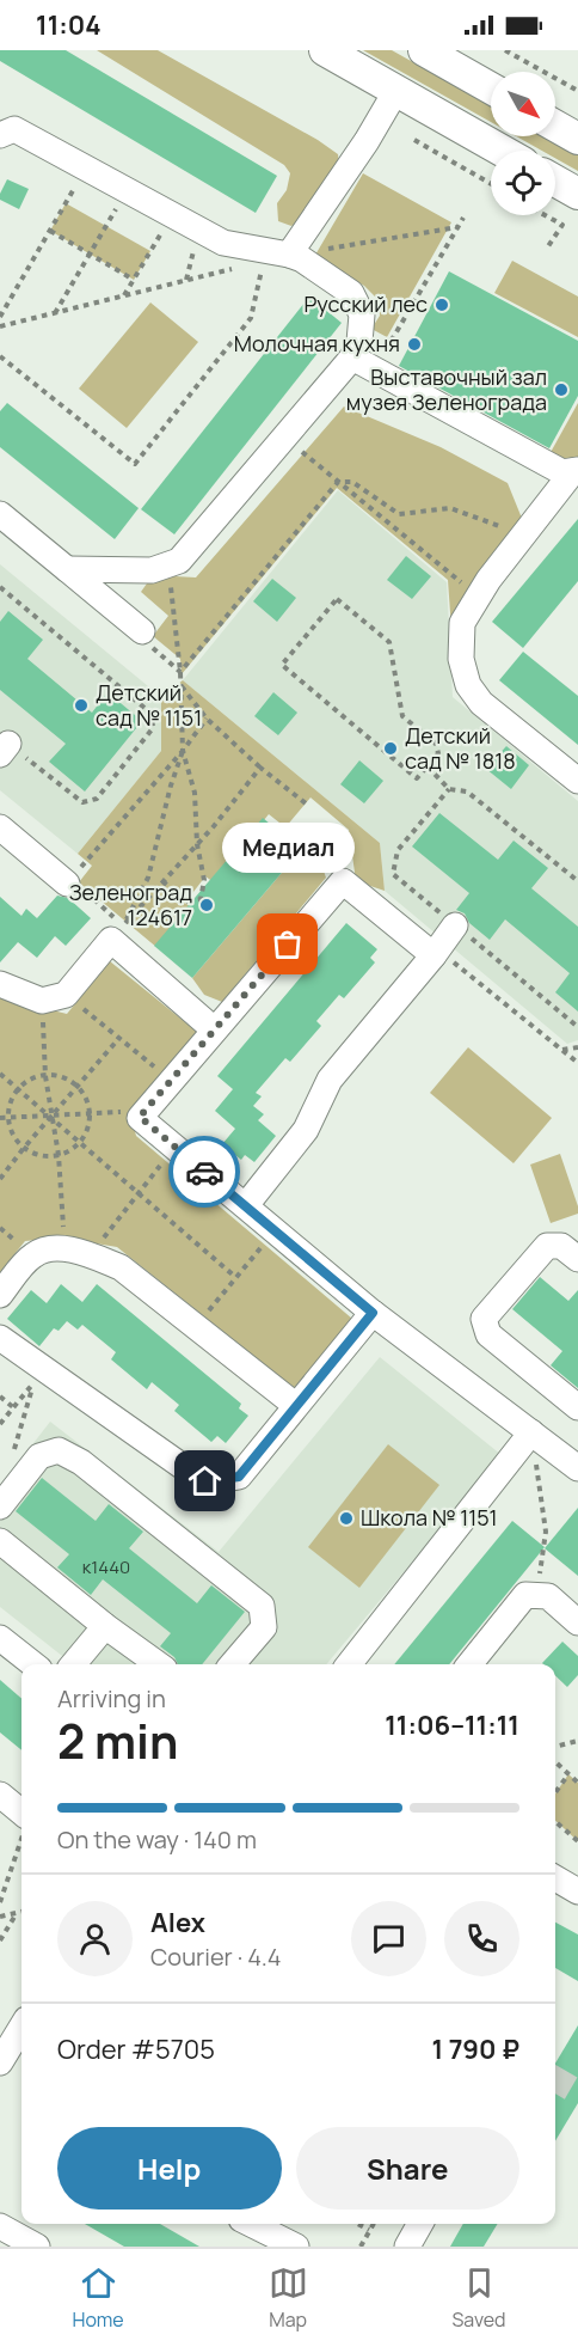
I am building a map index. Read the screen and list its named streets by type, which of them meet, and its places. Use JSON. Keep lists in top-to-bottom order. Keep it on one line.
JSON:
{"places":["Русский лес","Молочная кухня","Выставочный зал музея Зеленограда","Детский сад № 1151","Детский сад № 1818","Зеленоград 124617","Медиал","Школа № 1151"],"house_numbers":["к1440"],"north":"bottom right","page":{"status":"11:04","bubble":"Медиал","heading":["2 min","Arriving in","11:06–11:11"],"panel":["Alex","Courier · 4.4","Order #5705","1 790 ₽"],"bar":"On the way · 140 m","buttons":["Help","Share"],"tabs":["Home","Map","Saved"]}}
